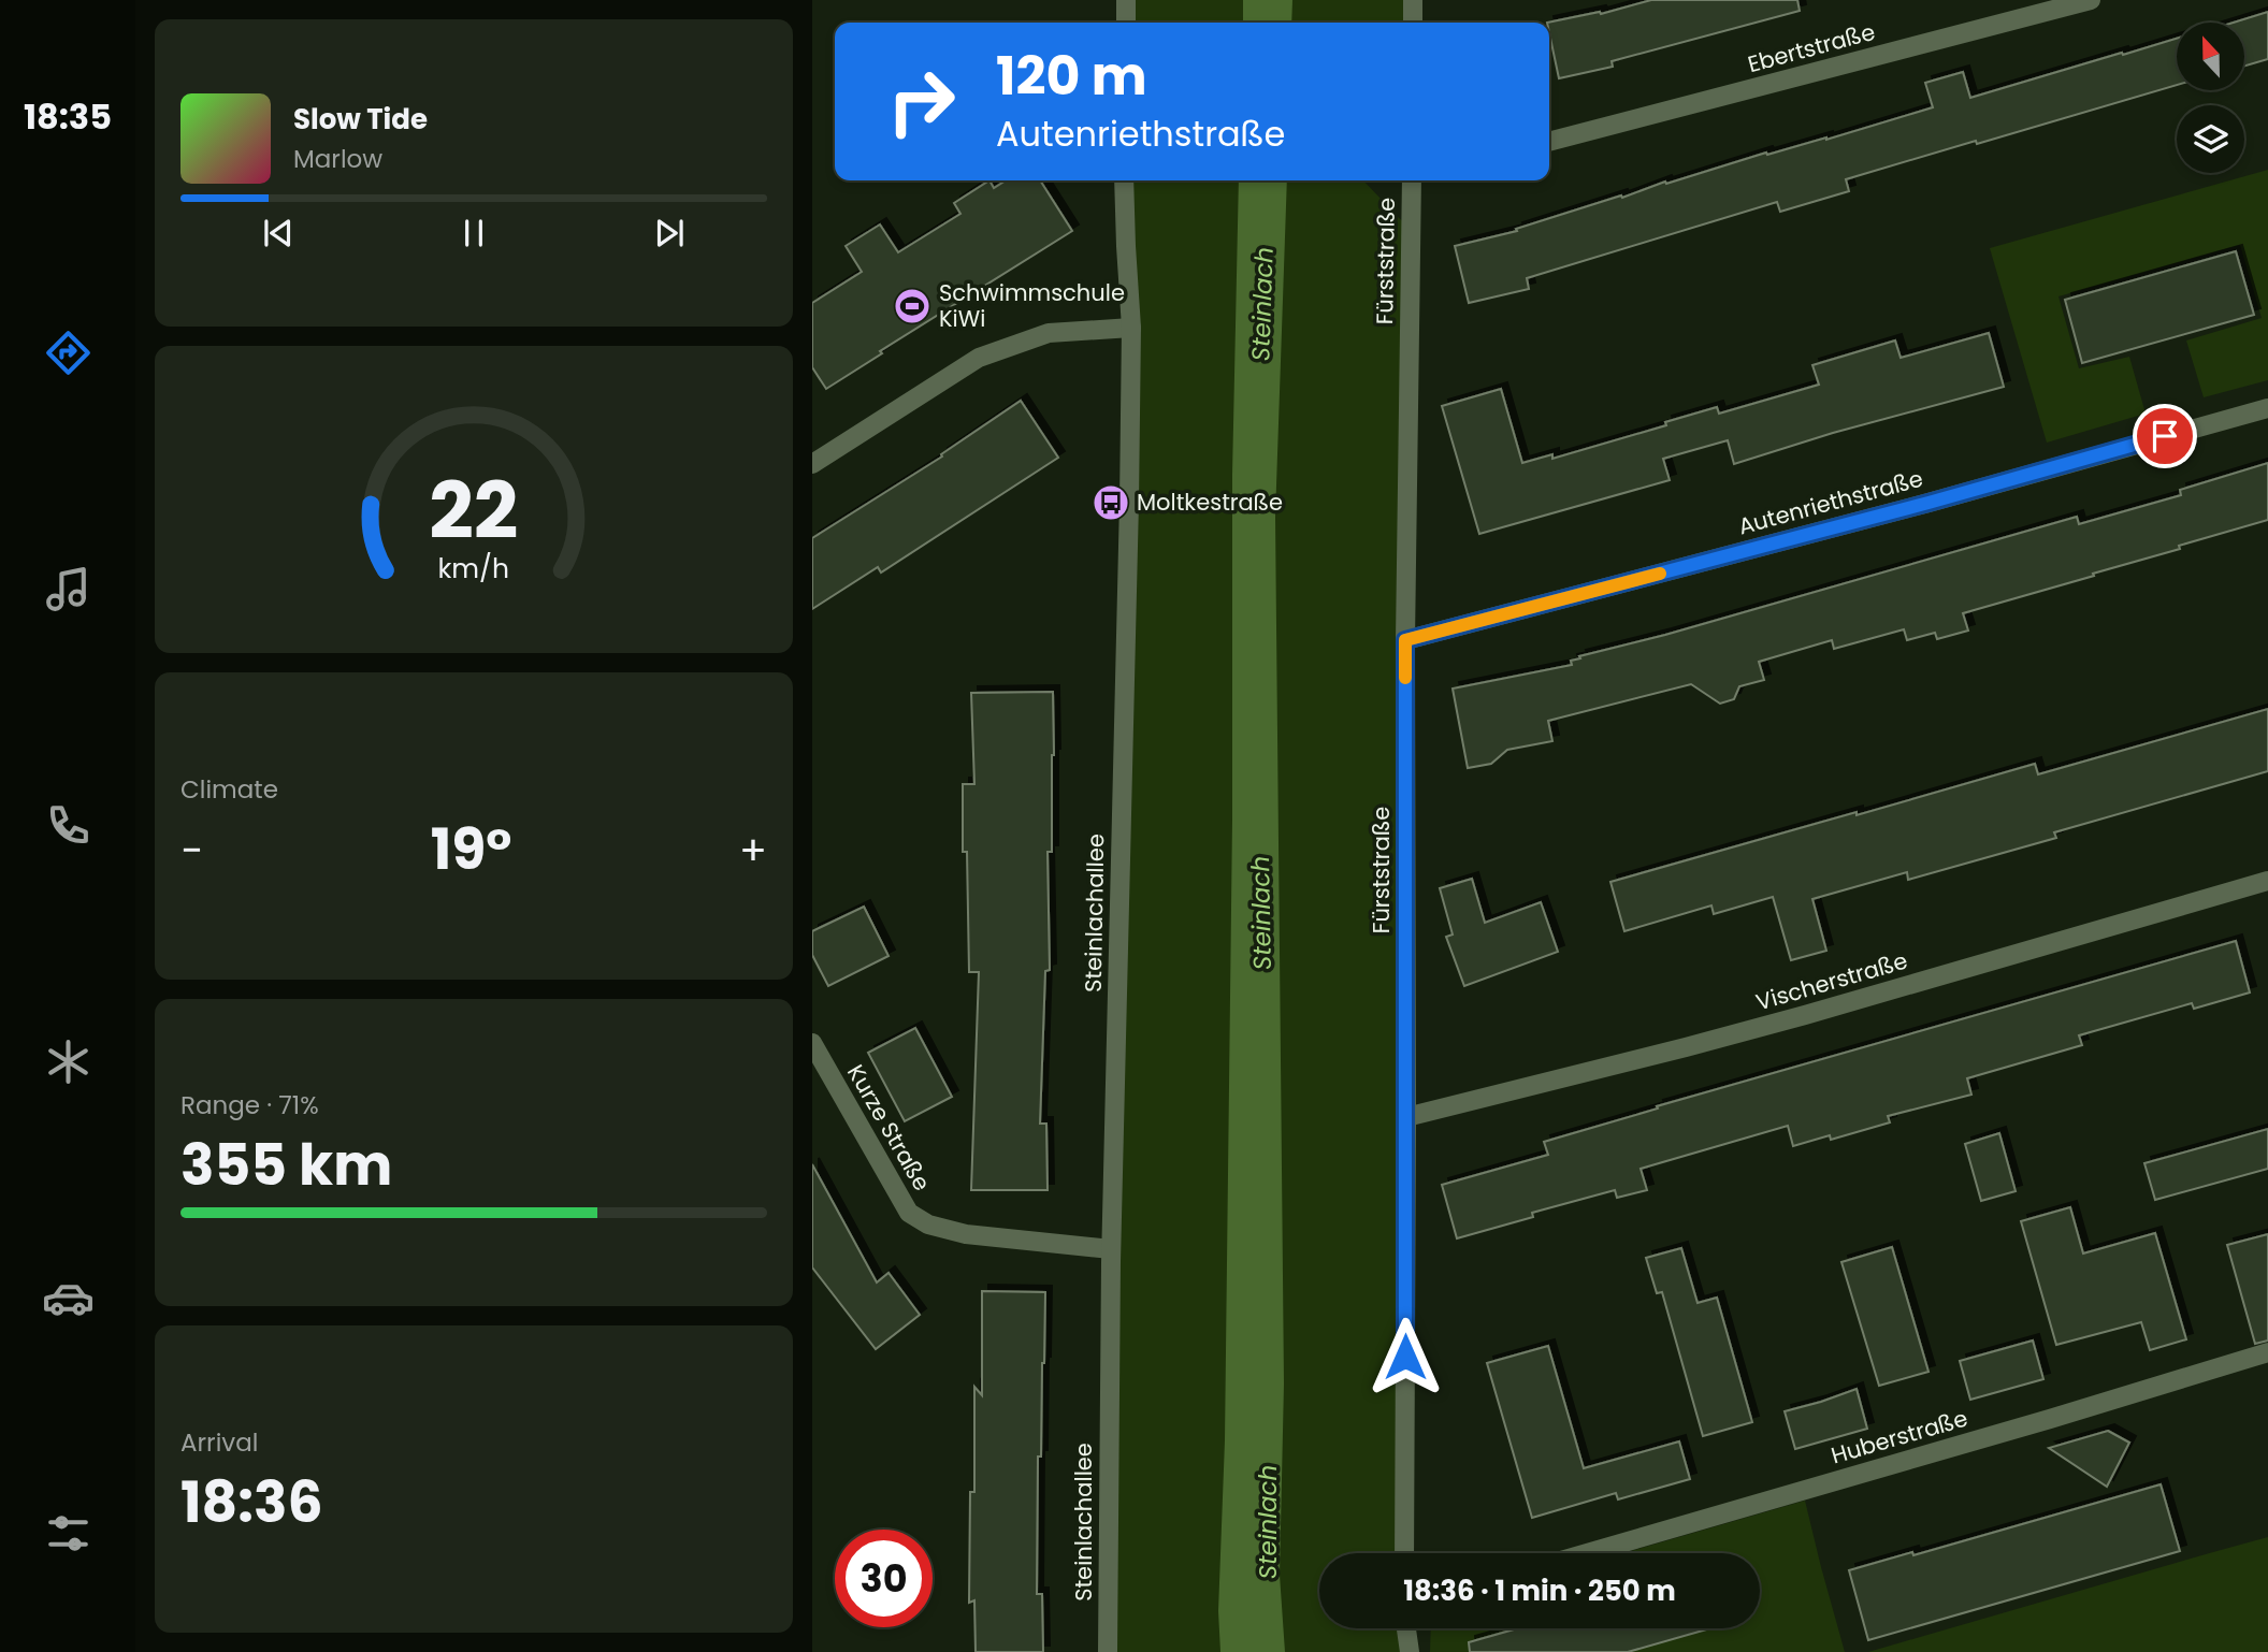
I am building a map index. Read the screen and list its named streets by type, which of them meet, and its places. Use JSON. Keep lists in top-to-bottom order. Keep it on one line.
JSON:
{"streets":{"street":["Ebertstraße","Fürststraße","Autenriethstraße","Steinlachallee","Vischerstraße","Kurze Straße","Huberstraße"]},"crossings":[["Fürststraße","Autenriethstraße"],["Fürststraße","Vischerstraße"],["Steinlachallee","Kurze Straße"]],"water":["Steinlach"],"places":{"sports":["Schwimmschule KiWi"],"bus stop":["Moltkestraße"]},"north":"top","page":{"tabs":"18:35","turn":["120 m","Autenriethstraße"],"song":["Slow Tide","Marlow"],"tile":["Climate",["Range · 71%","355 km"],["Arrival","18:36"]],"heat":["−","19°","+"],"limit":"30","trip":"18:36 · 1 min · 250 m","gauge":["22","km/h"]}}
